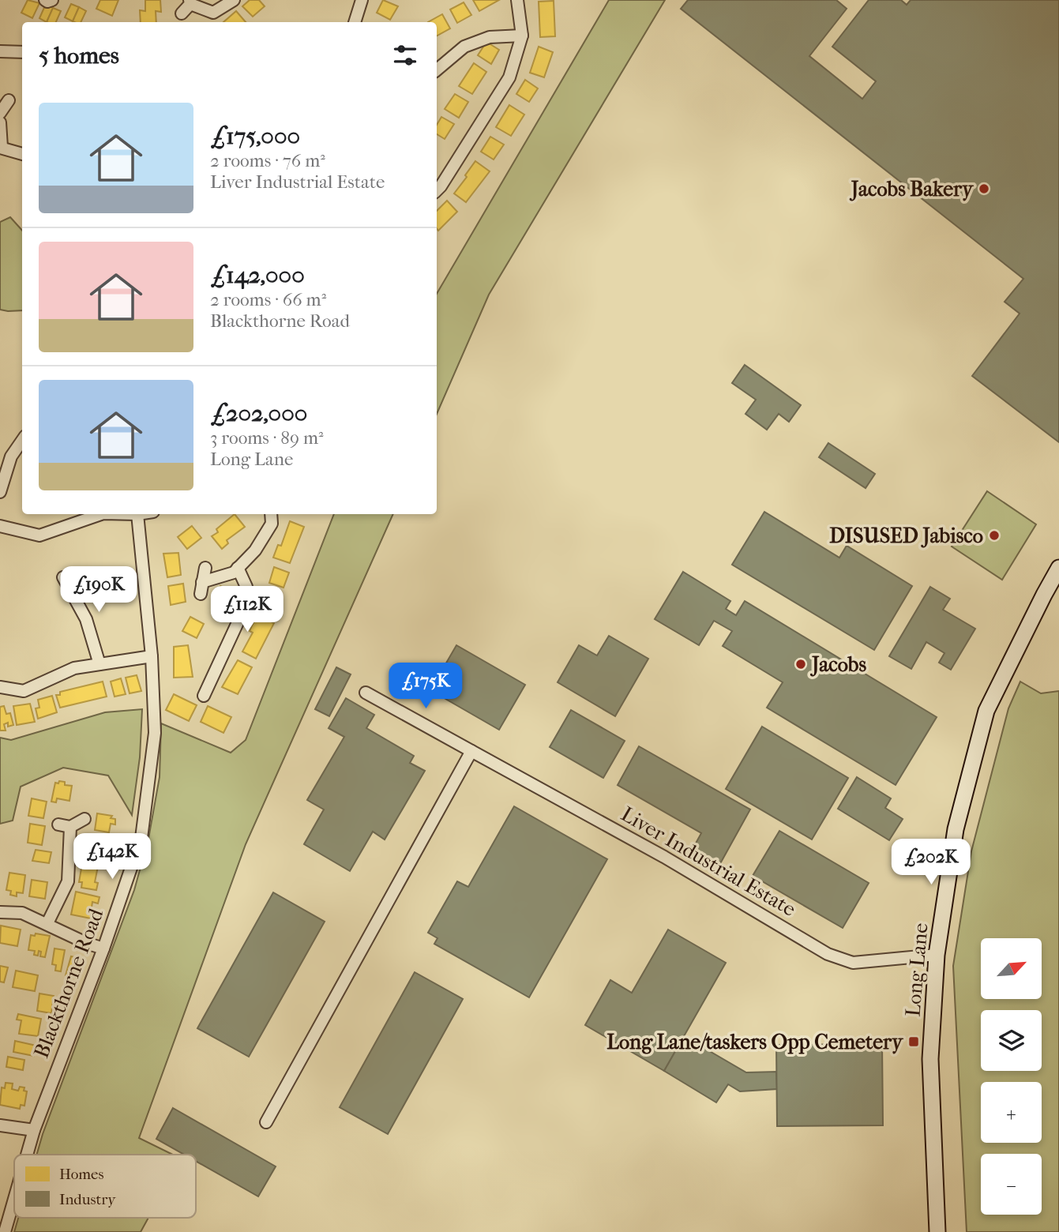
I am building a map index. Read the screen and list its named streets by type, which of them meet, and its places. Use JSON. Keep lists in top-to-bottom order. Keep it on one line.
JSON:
{"streets":{"main road":["Long Lane"],"street":["Liver Industrial Estate","Blackthorne Road"]},"crossings":[["Liver Industrial Estate","Long Lane"]],"places":{"other":["Jacobs Bakery","DISUSED Jabisco","Jacobs"],"transit":["Long Lane/taskers Opp Cemetery"]},"legend":["Homes","Industry"],"north":"top right","page":{"heading":"5 homes","list":[{"name":"£175,000","note":"2 rooms · 76 m² · Liver Industrial Estate"},{"name":"£142,000","note":"2 rooms · 66 m² · Blackthorne Road"},{"name":"£202,000","note":"3 rooms · 89 m² · Long Lane"}],"price":["£190K","£112K","£175K","£142K","£202K"],"map_buttons":["+","−"]}}
